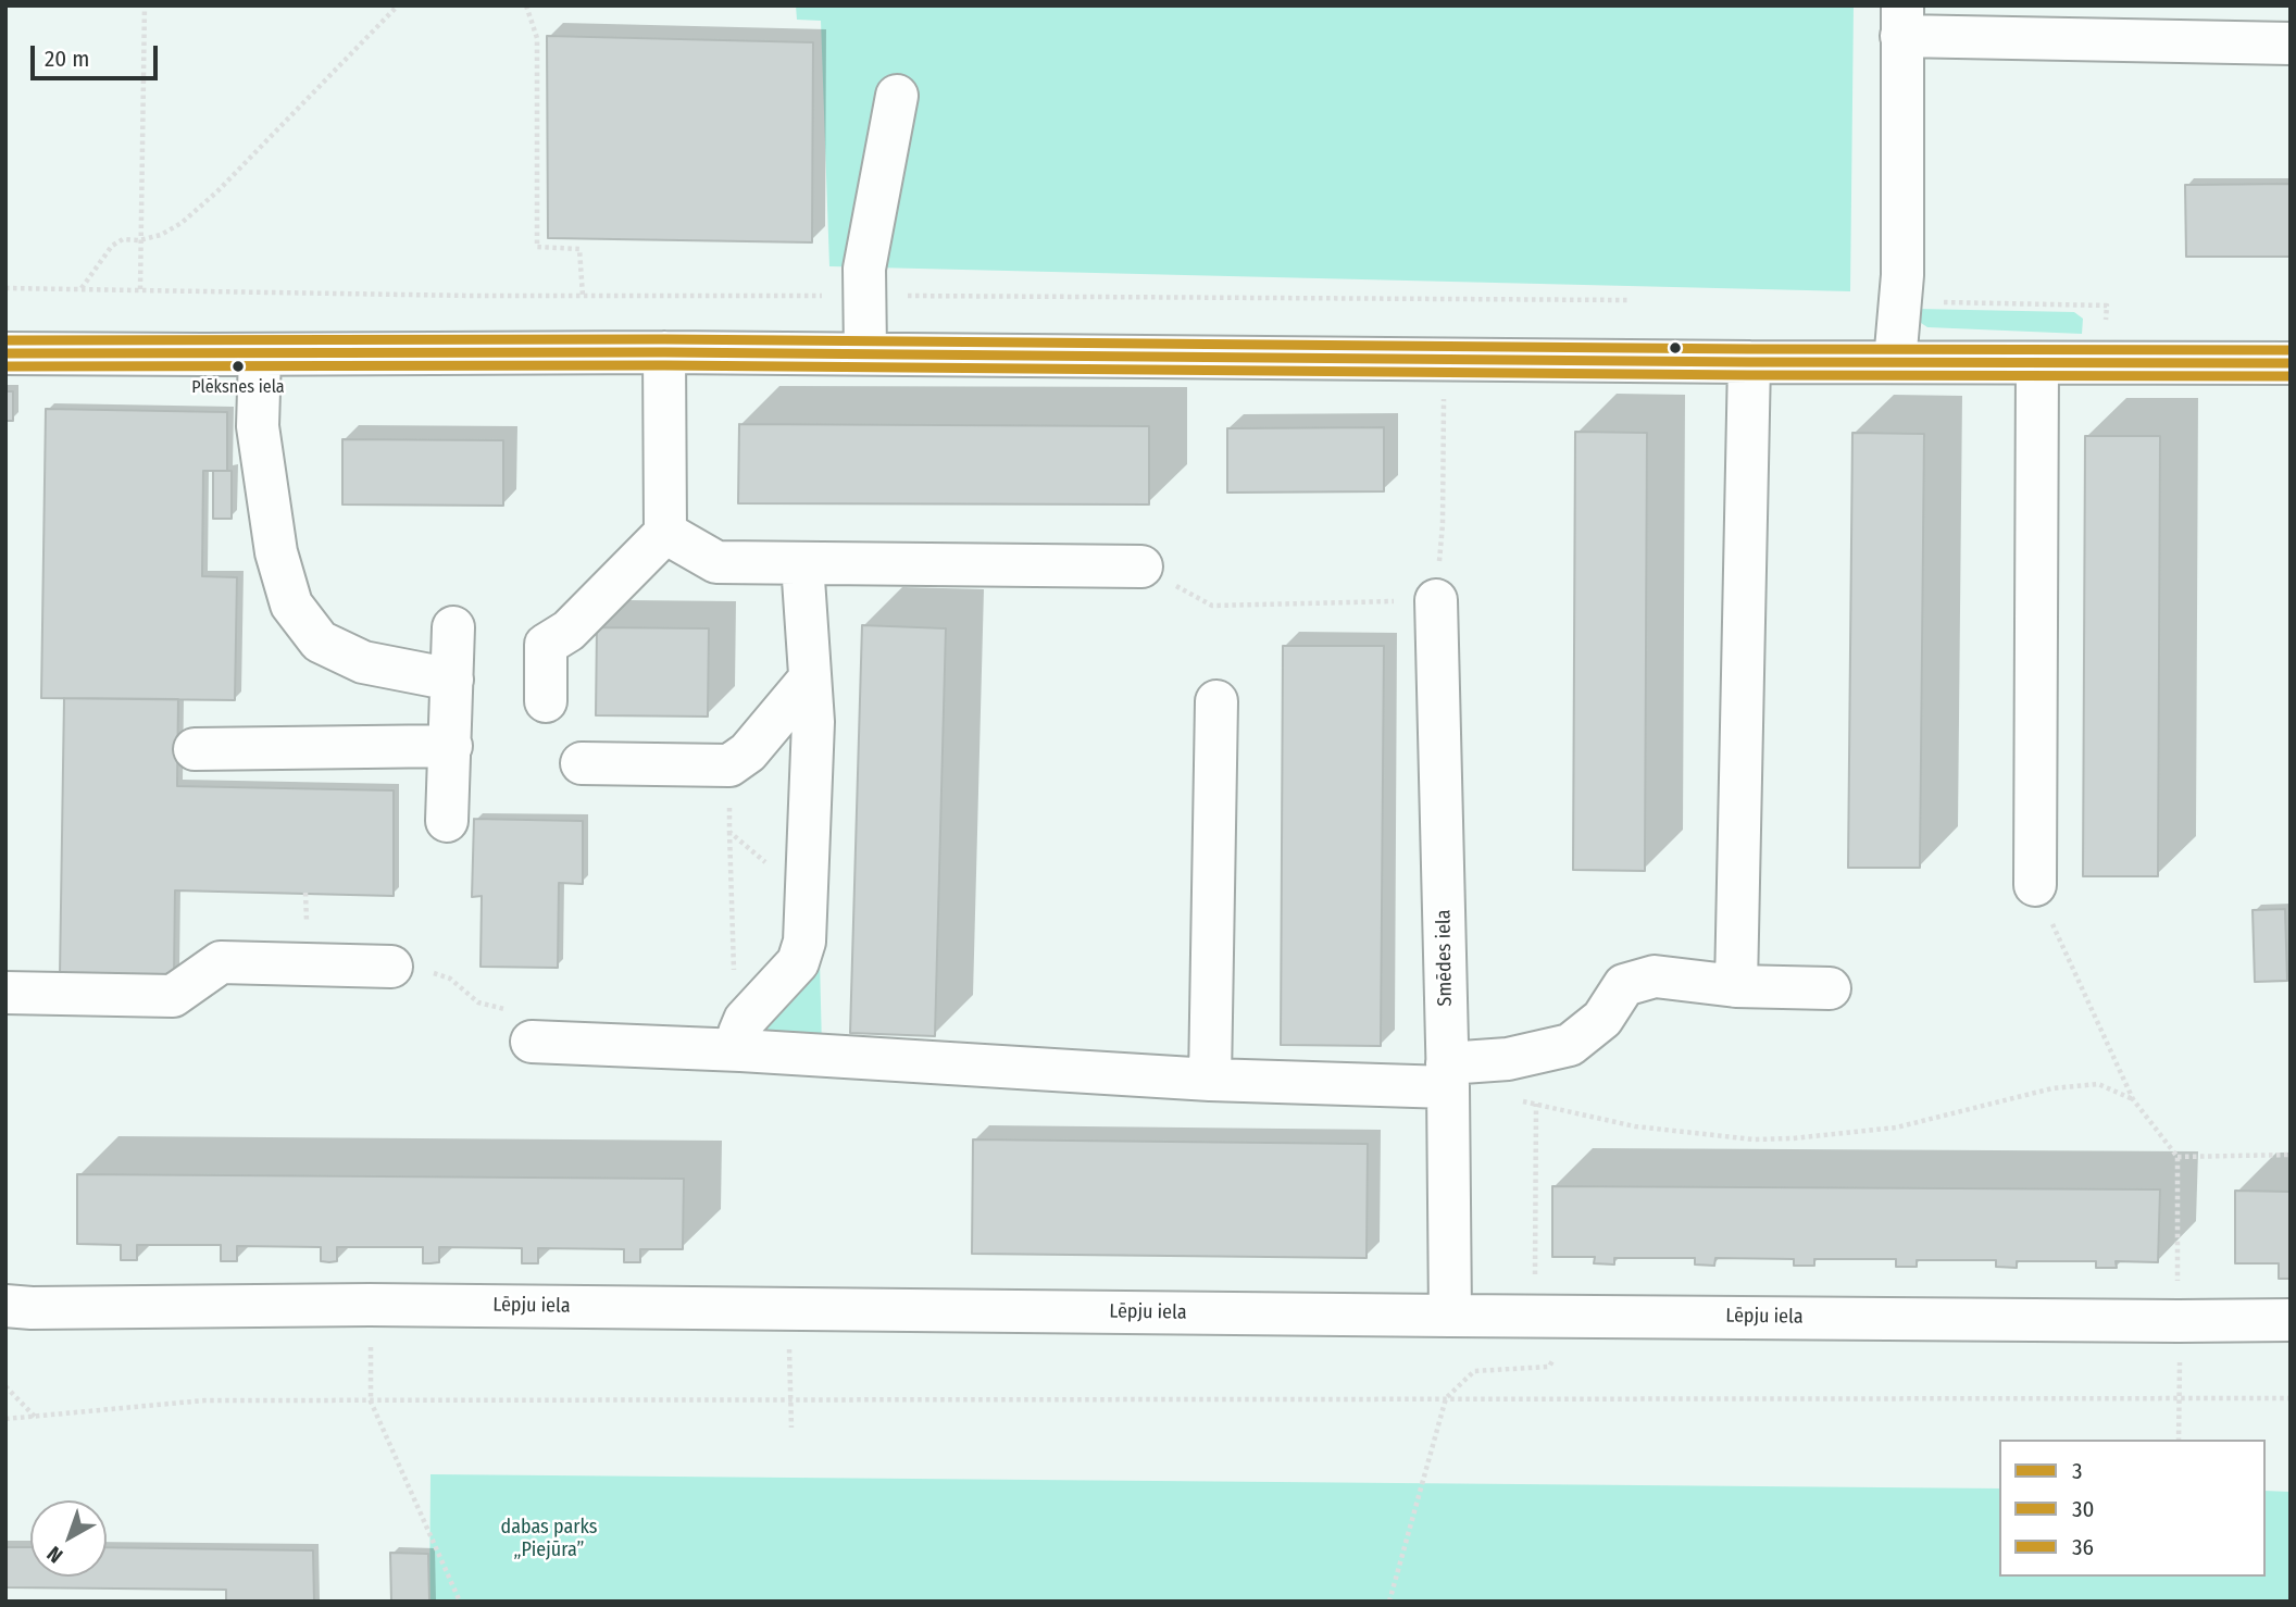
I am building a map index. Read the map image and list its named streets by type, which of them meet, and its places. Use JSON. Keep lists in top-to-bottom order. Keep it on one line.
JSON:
{"streets":{"street":["Smēdes iela","Lēpju iela"]},"crossings":[["Smēdes iela","Lēpju iela"]],"parks":["dabas parks „Piejūra”"],"places":["Plēksnes iela"],"lines":["transit line 36","transit line 3","transit line 30"],"legend":["3","30","36"],"scale_bar":"20 m","north":"bottom left"}
